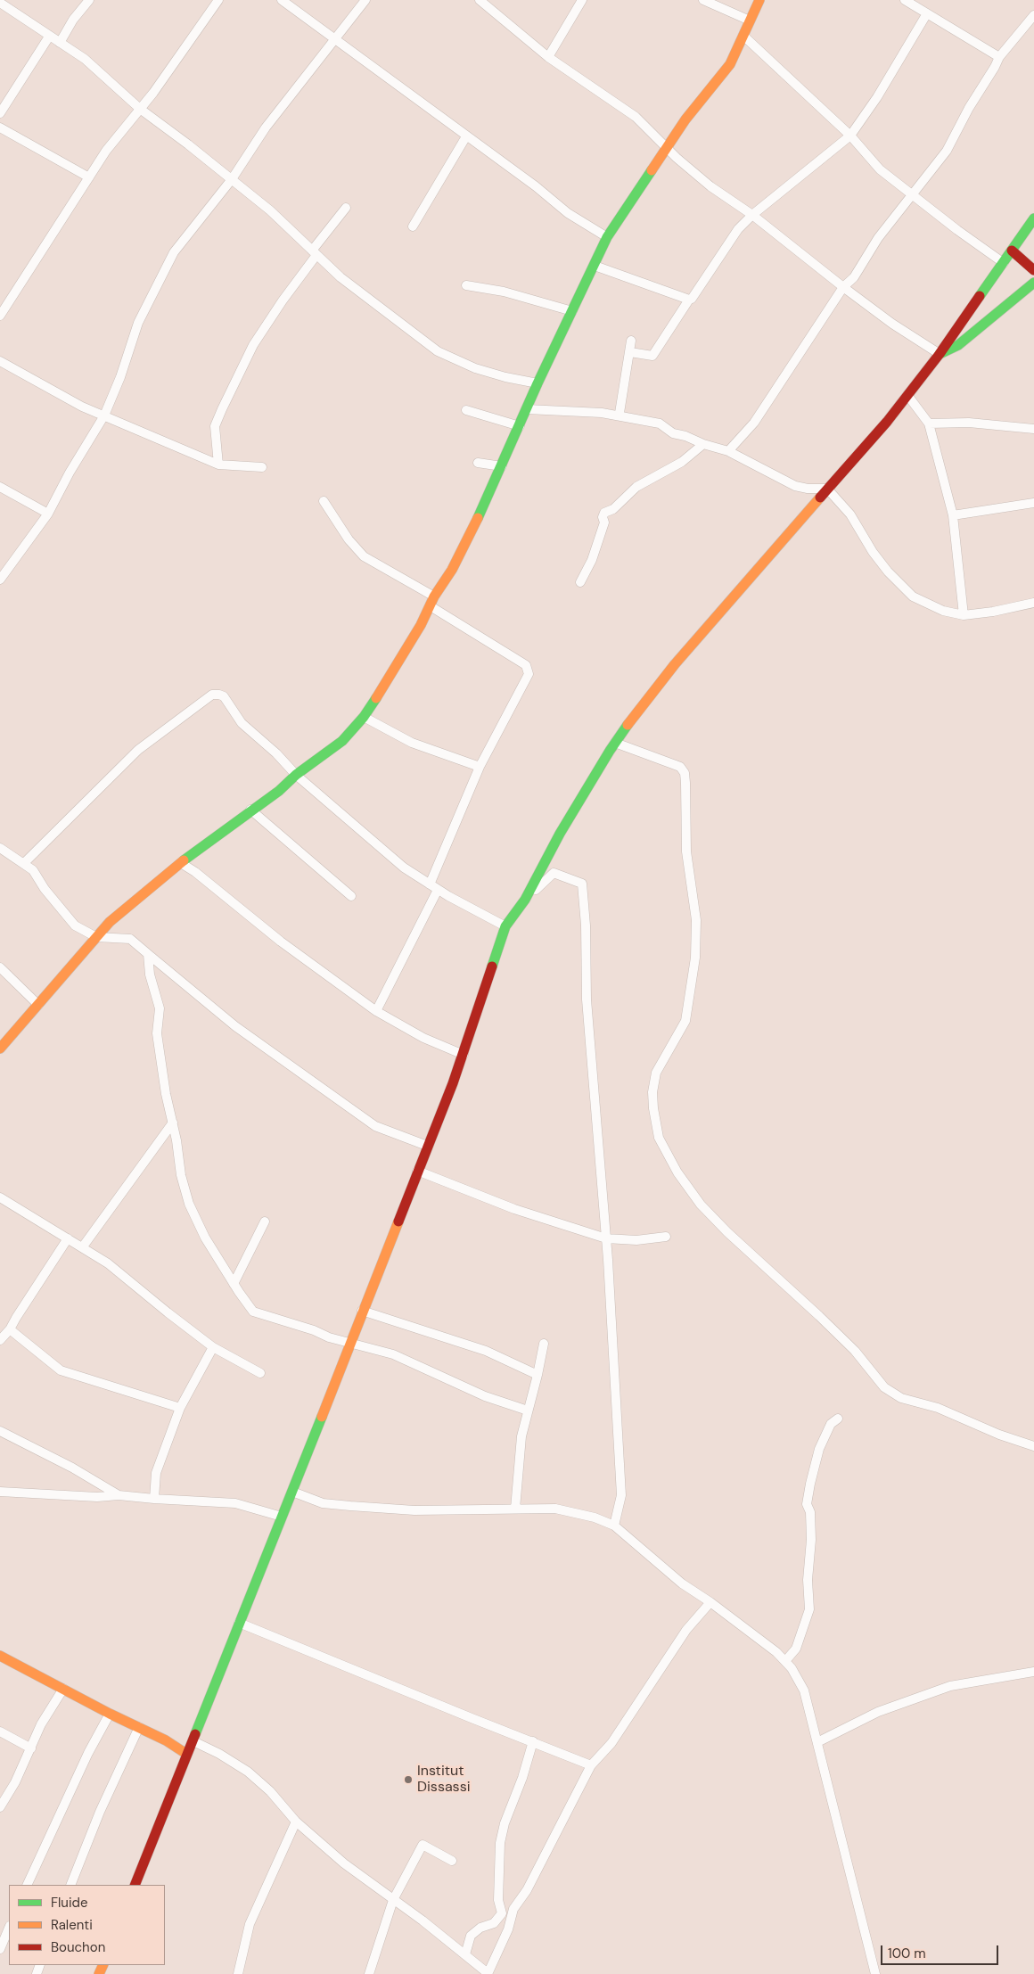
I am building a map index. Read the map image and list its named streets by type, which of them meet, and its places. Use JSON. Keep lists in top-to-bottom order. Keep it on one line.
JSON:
{"places":["Institut Dissassi"],"legend":["Fluide","Ralenti","Bouchon"],"scale_bar":"100 m"}
